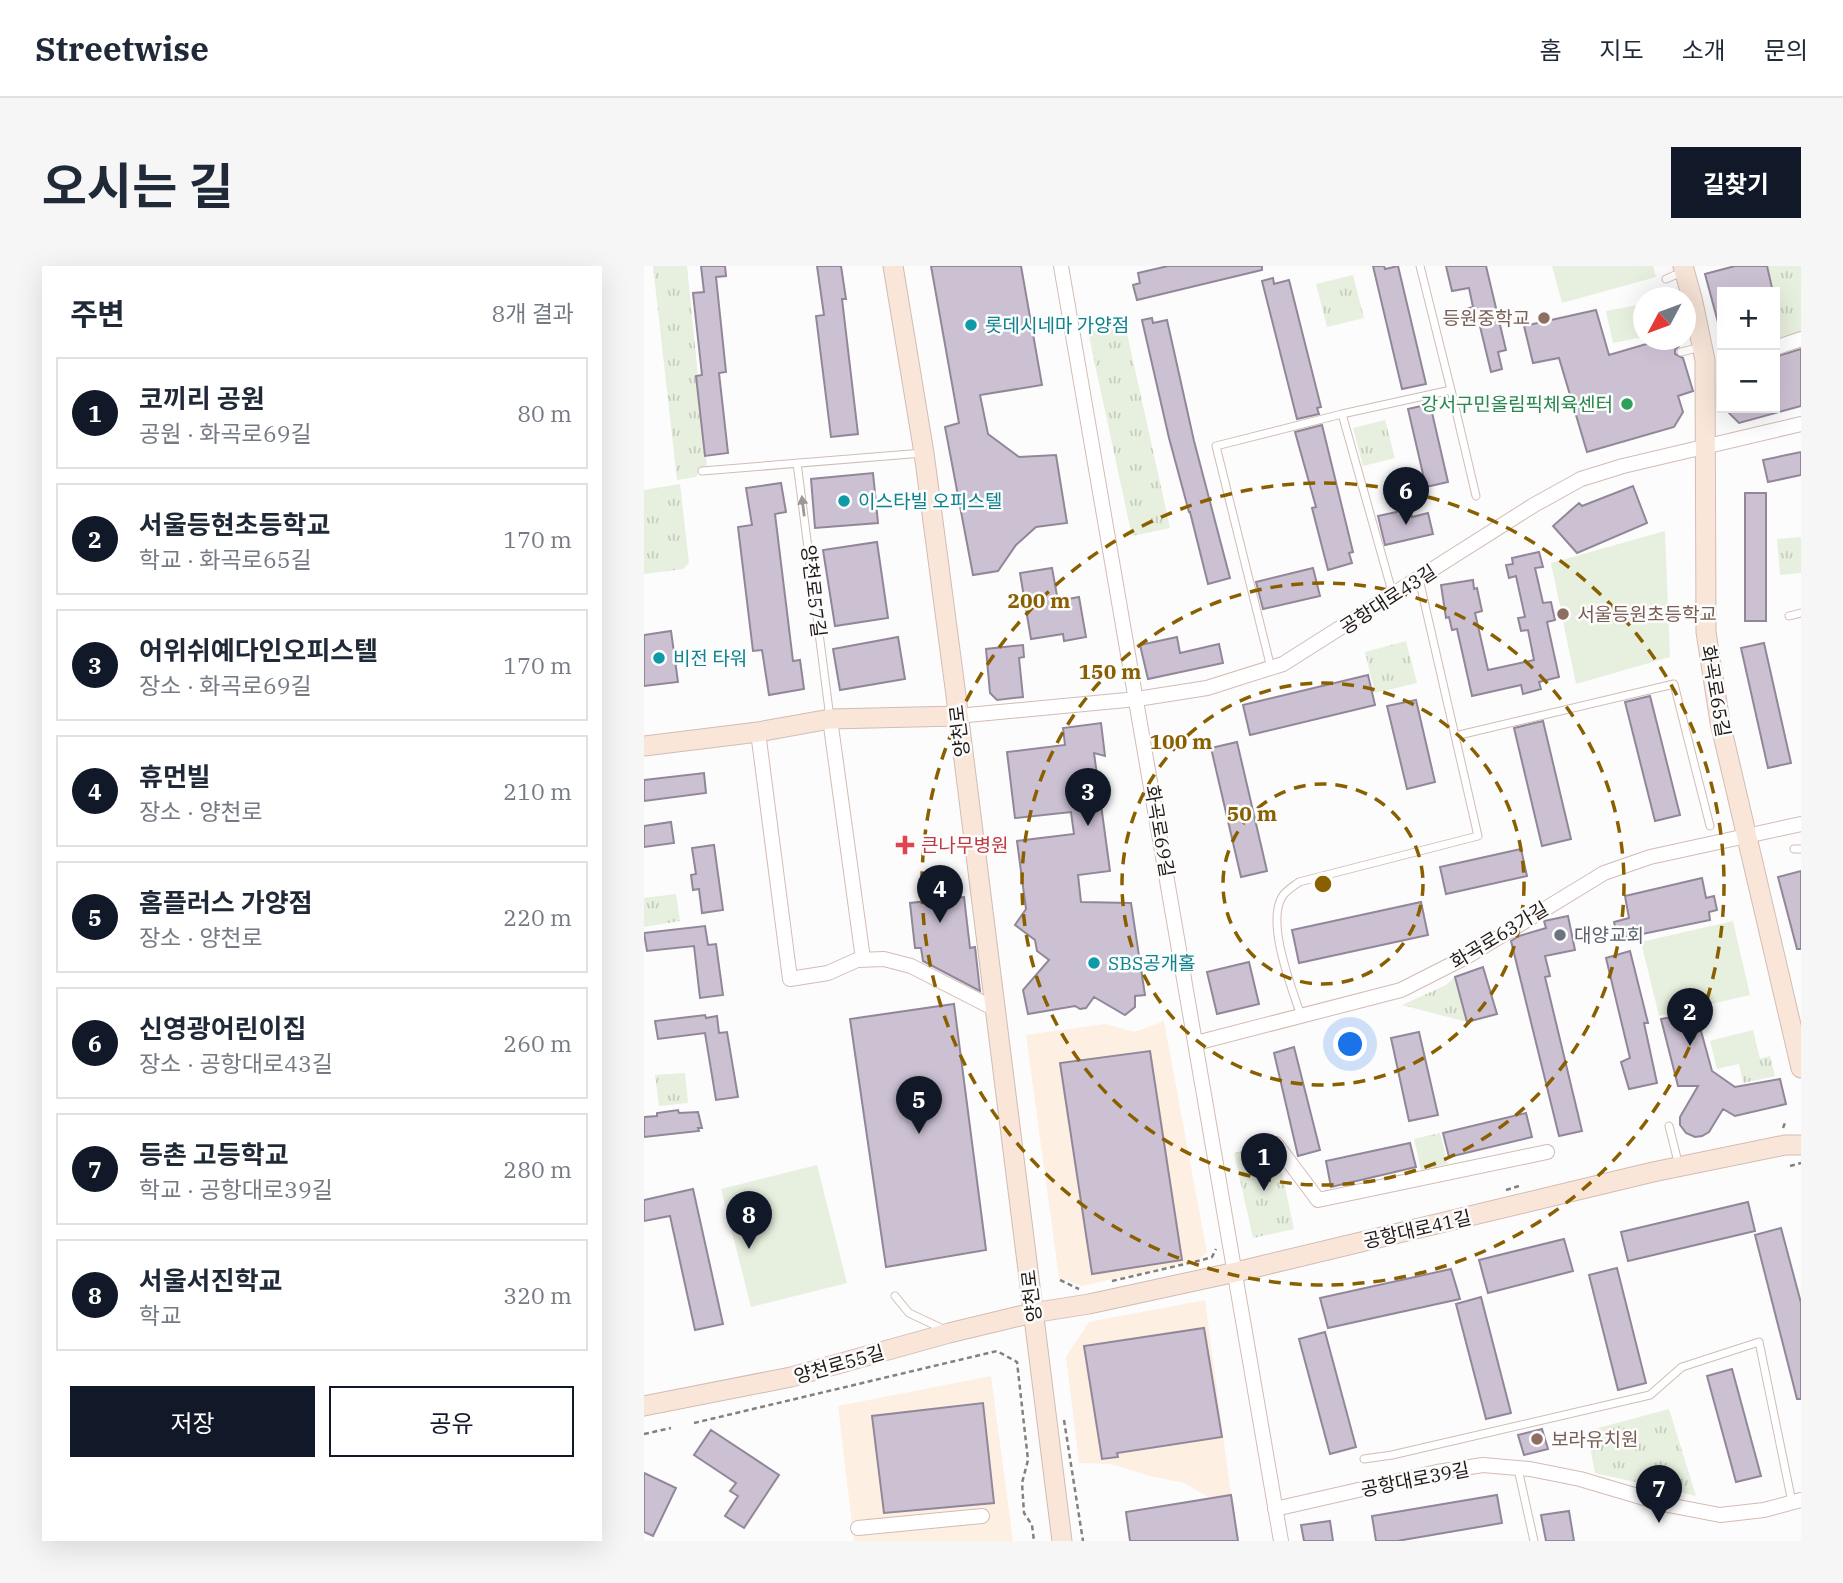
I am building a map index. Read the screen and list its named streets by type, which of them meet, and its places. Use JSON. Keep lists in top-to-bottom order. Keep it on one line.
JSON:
{"streets":{"street":["양천로57길","공항대로43길","화곡로65길","양천로","화곡로69길","화곡로63가길","공항대로41길","양천로55길","공항대로39길"]},"crossings":[["공항대로43길","화곡로65길"],["공항대로43길","양천로"],["공항대로43길","화곡로69길"],["화곡로65길","화곡로63가길"],["양천로","공항대로41길"],["양천로","양천로55길"],["화곡로69길","화곡로63가길"],["화곡로69길","공항대로41길"],["화곡로69길","공항대로39길"],["공항대로41길","양천로55길"]],"one_way":["양천로57길"],"places":{"other":["등원중학교","롯데시네마 가양점","강서구민올림픽체육센터","이스타빌 오피스텔","서울등원초등학교","비전 타워","대양교회","SBS공개홀","보라유치원"],"health":["큰나무병원"]},"north":"bottom left","page":{"header":"Streetwise","nav":["홈","지도","소개","문의"],"title":"오시는 길","buttons":["길찾기",["저장","공유"]],"heading":["주변","8개 결과"],"map_buttons":["+","−"],"list":[{"mark":"1","name":"코끼리 공원","note":"공원 · 화곡로69길","value":"80 m"},{"mark":"2","name":"서울등현초등학교","note":"학교 · 화곡로65길","value":"170 m"},{"mark":"3","name":"어위쉬예다인오피스텔","note":"장소 · 화곡로69길","value":"170 m"},{"mark":"4","name":"휴먼빌","note":"장소 · 양천로","value":"210 m"},{"mark":"5","name":"홈플러스 가양점","note":"장소 · 양천로","value":"220 m"},{"mark":"6","name":"신영광어린이집","note":"장소 · 공항대로43길","value":"260 m"},{"mark":"7","name":"등촌 고등학교","note":"학교 · 공항대로39길","value":"280 m"},{"mark":"8","name":"서울서진학교","note":"학교","value":"320 m"}],"pins":["6","3","4","2","5","1","8","7"]},"rings":["200 m","150 m","100 m","50 m"]}
